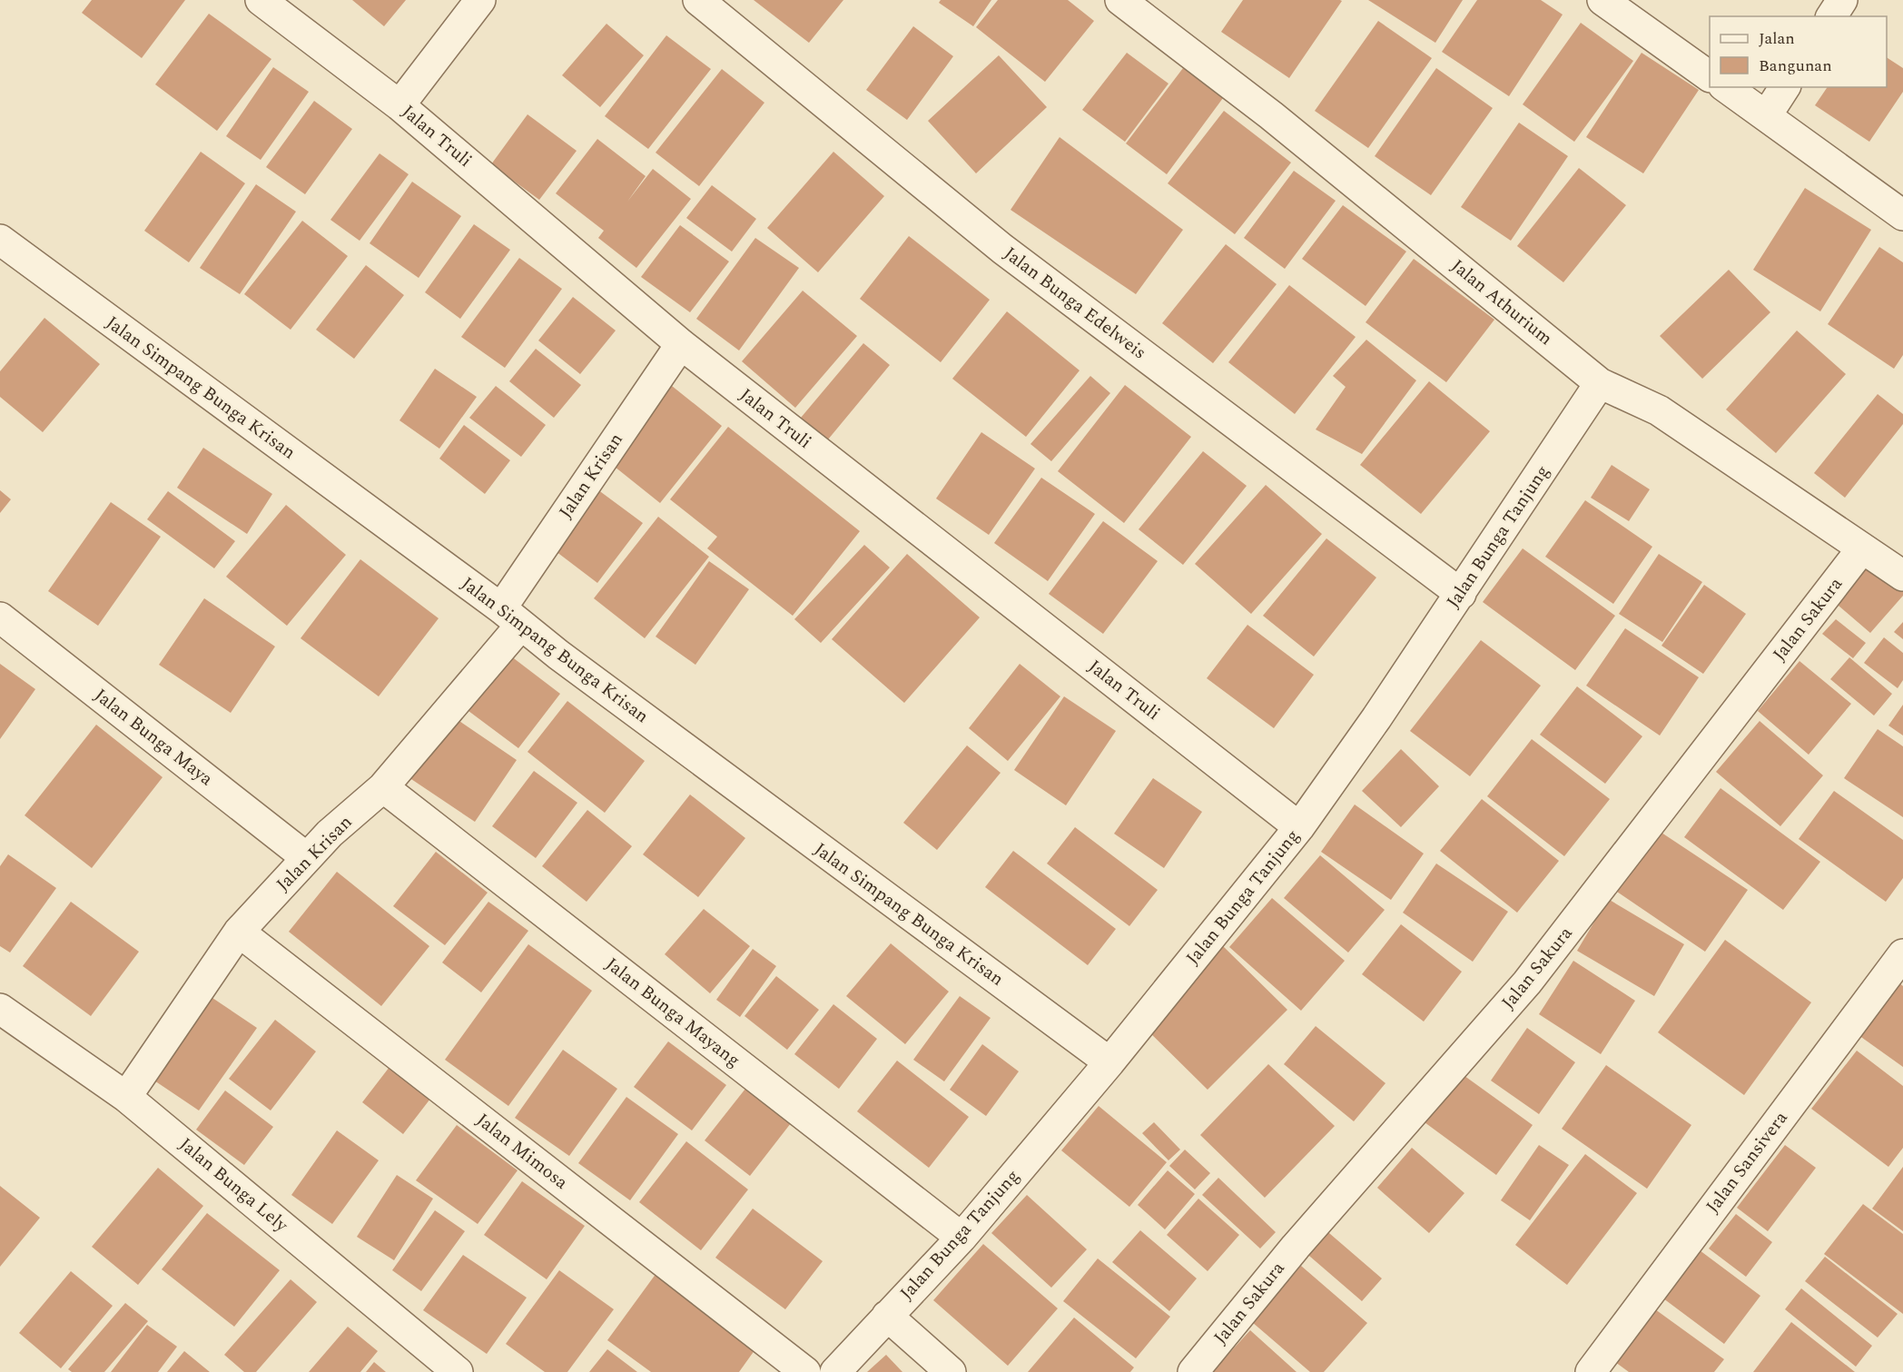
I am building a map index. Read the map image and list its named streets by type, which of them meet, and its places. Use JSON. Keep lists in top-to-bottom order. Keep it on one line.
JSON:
{"streets":{"street":["Jalan Truli","Jalan Athurium","Jalan Bunga Edelweis","Jalan Simpang Bunga Krisan","Jalan Krisan","Jalan Bunga Tanjung","Jalan Sakura","Jalan Bunga Maya","Jalan Bunga Mayang","Jalan Mimosa","Jalan Sansivera","Jalan Bunga Lely"]},"crossings":[["Jalan Truli","Jalan Krisan"],["Jalan Truli","Jalan Bunga Tanjung"],["Jalan Athurium","Jalan Bunga Tanjung"],["Jalan Athurium","Jalan Sakura"],["Jalan Bunga Edelweis","Jalan Bunga Tanjung"],["Jalan Simpang Bunga Krisan","Jalan Krisan"],["Jalan Simpang Bunga Krisan","Jalan Bunga Tanjung"],["Jalan Krisan","Jalan Bunga Maya"],["Jalan Krisan","Jalan Bunga Mayang"],["Jalan Krisan","Jalan Mimosa"],["Jalan Krisan","Jalan Bunga Lely"],["Jalan Bunga Tanjung","Jalan Bunga Mayang"]],"legend":["Jalan","Bangunan"]}
